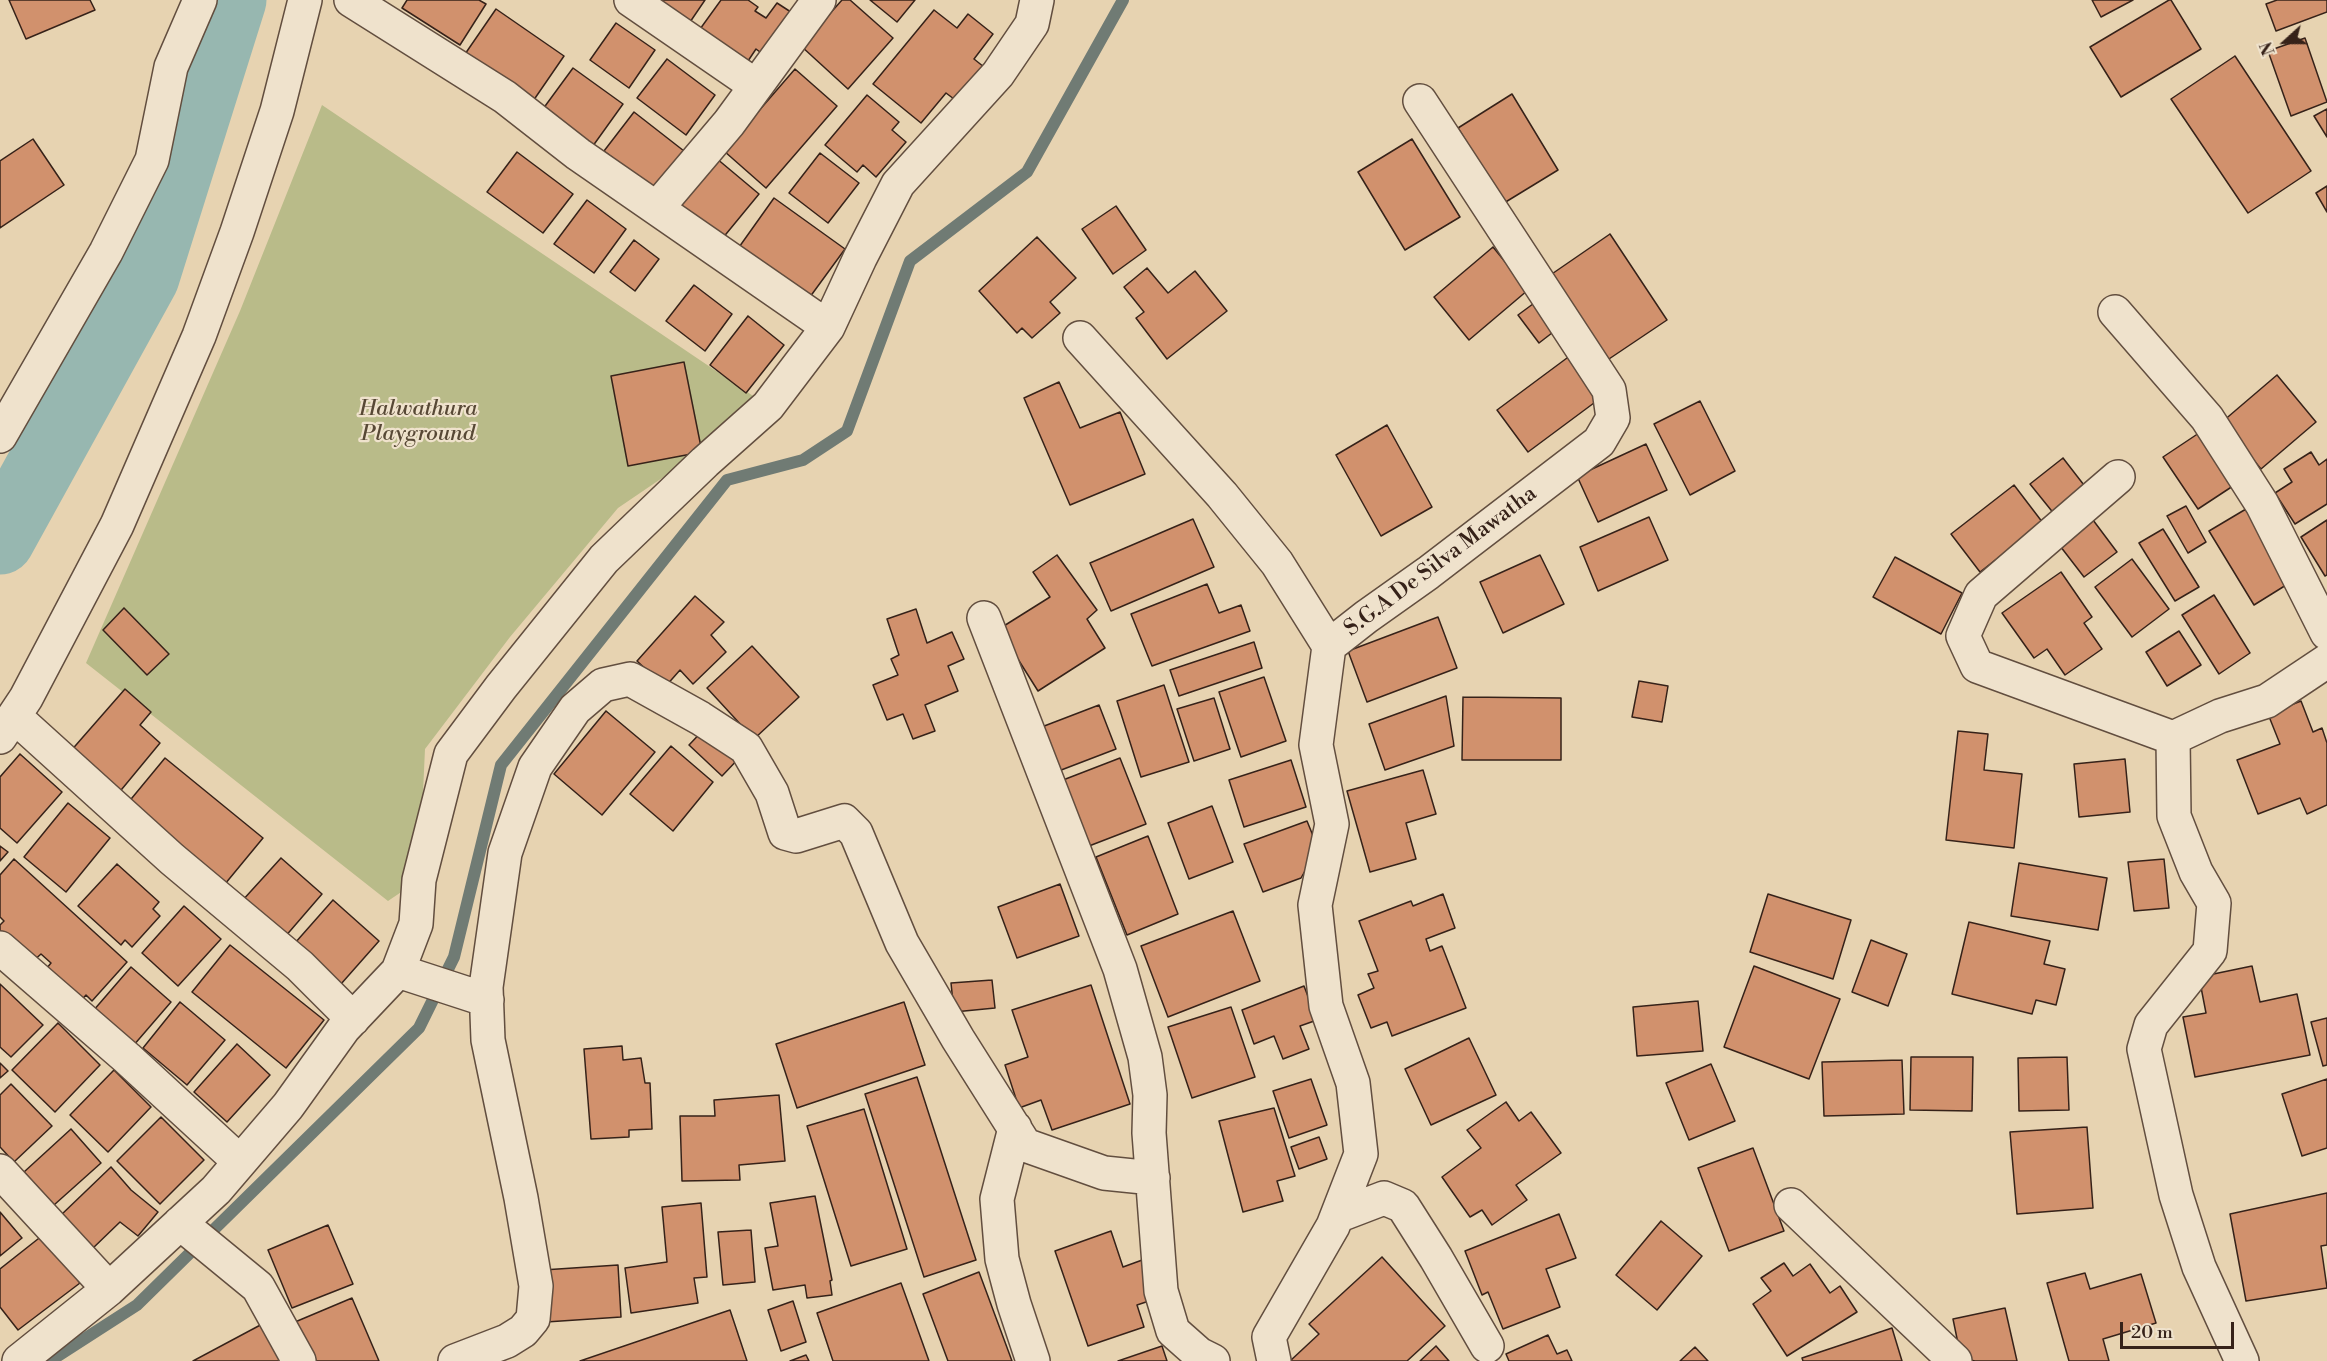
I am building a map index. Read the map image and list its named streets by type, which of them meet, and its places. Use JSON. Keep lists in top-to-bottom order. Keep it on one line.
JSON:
{"streets":{"street":["S.G.A De Silva Mawatha"]},"parks":["Halwathura Playground"],"scale_bar":"20 m","north":"left"}
